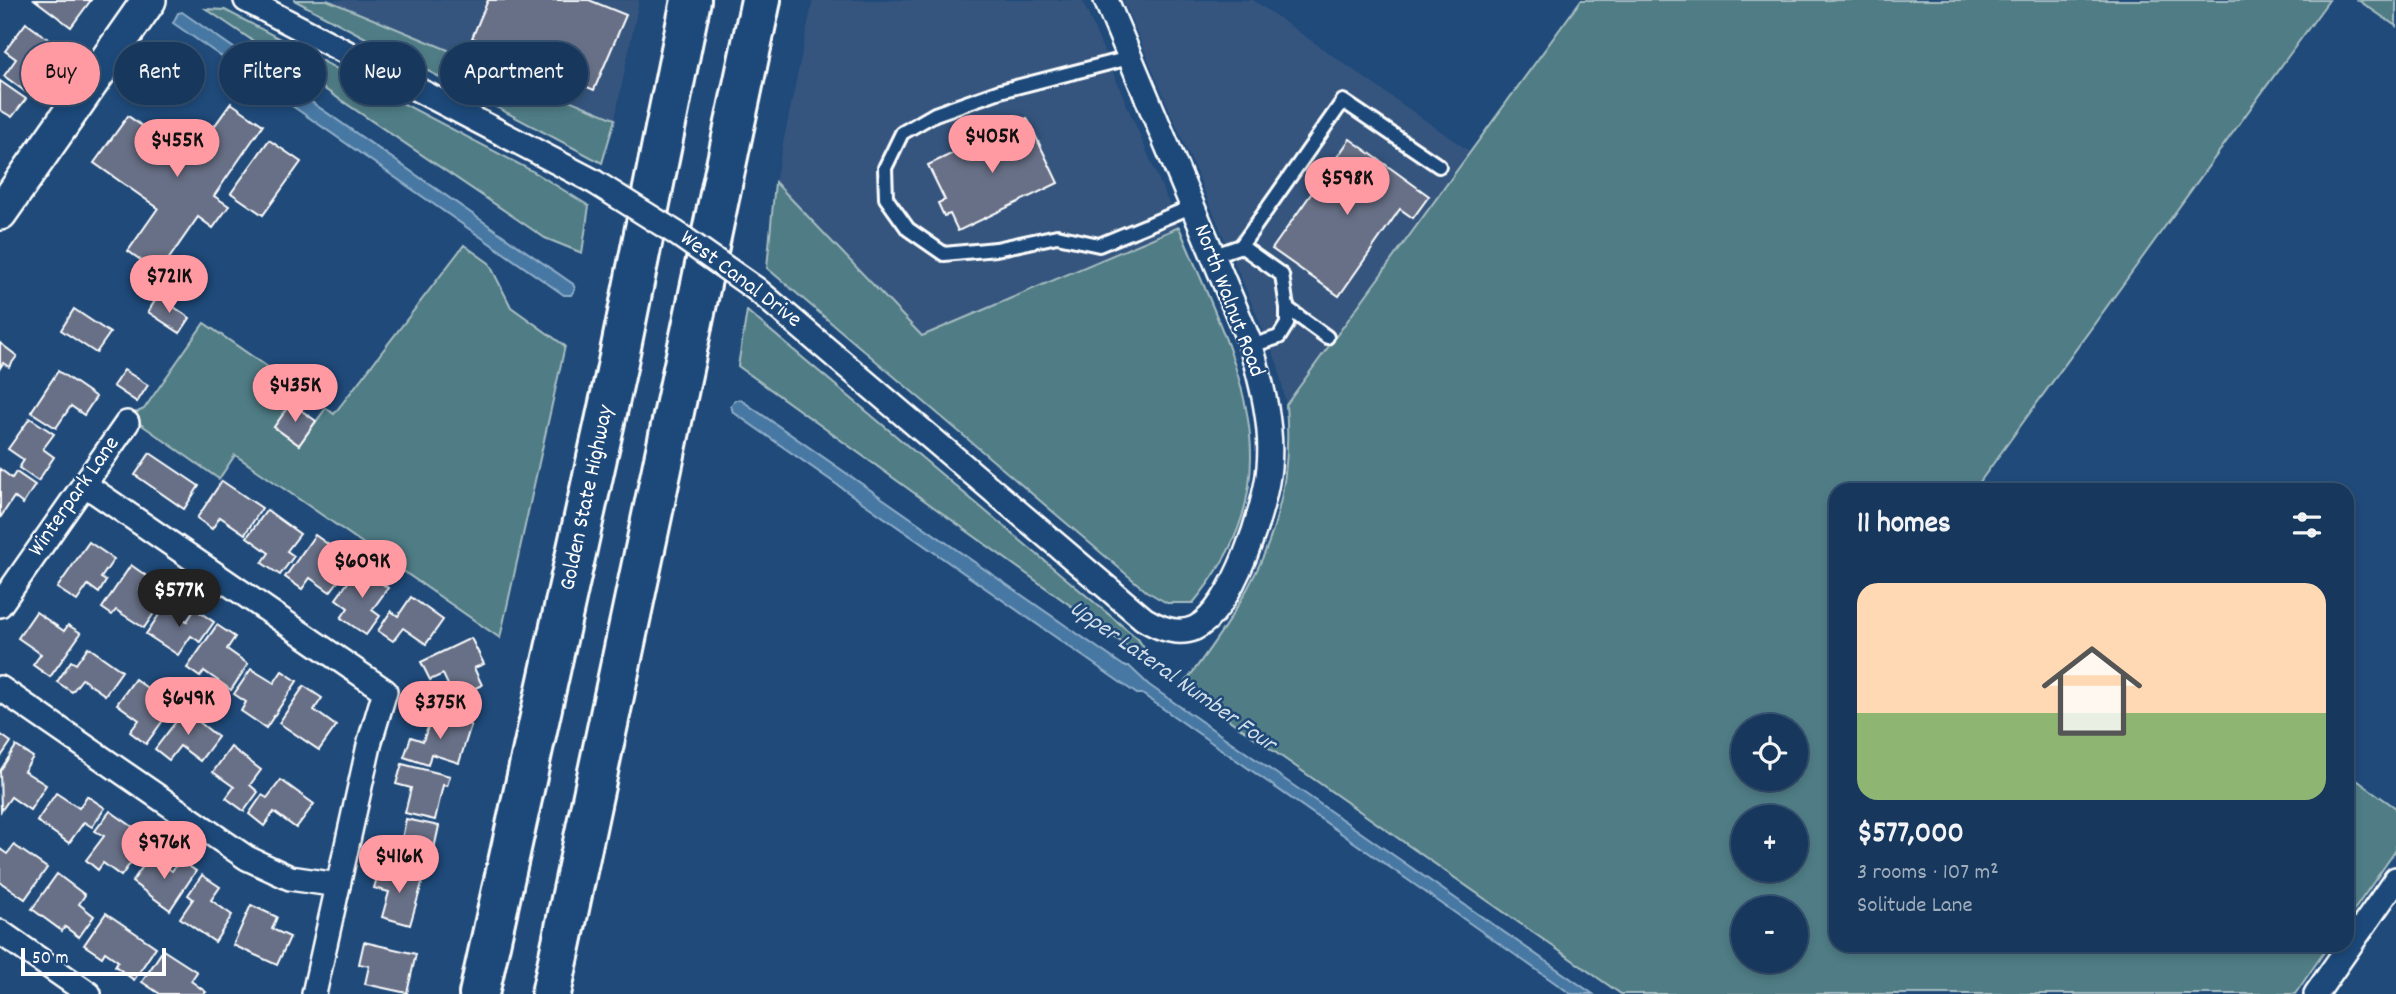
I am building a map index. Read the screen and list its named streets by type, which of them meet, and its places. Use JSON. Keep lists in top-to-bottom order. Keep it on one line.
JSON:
{"streets":{"highway":["Golden State Highway"],"street":["West Canal Drive","North Walnut Road","Winterpark Lane"]},"crossings":[["West Canal Drive","North Walnut Road"]],"water":["Upper Lateral Number Four"],"scale_bar":"50 m","page":{"chip":["Buy","Rent","Filters","New","Apartment"],"price":["$405K","$455K","$598K","$721K","$435K","$609K","$577K","$649K","$375K","$976K","$416K"],"heading":"11 homes","list":[{"name":"$577,000","note":"3 rooms · 107 m² · Solitude Lane"}],"map_buttons":["+","−"],"scale":"50 m"}}
